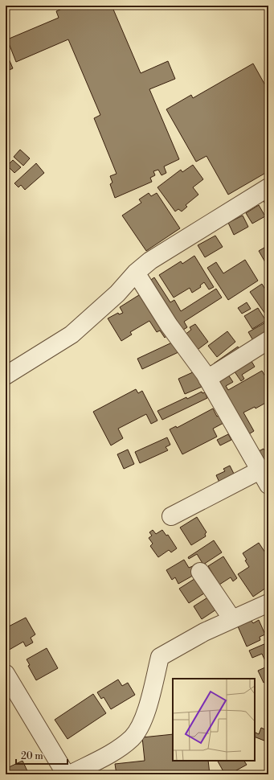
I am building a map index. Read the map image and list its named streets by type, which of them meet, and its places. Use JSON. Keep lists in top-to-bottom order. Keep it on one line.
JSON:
{"scale_bar":"20 m"}
